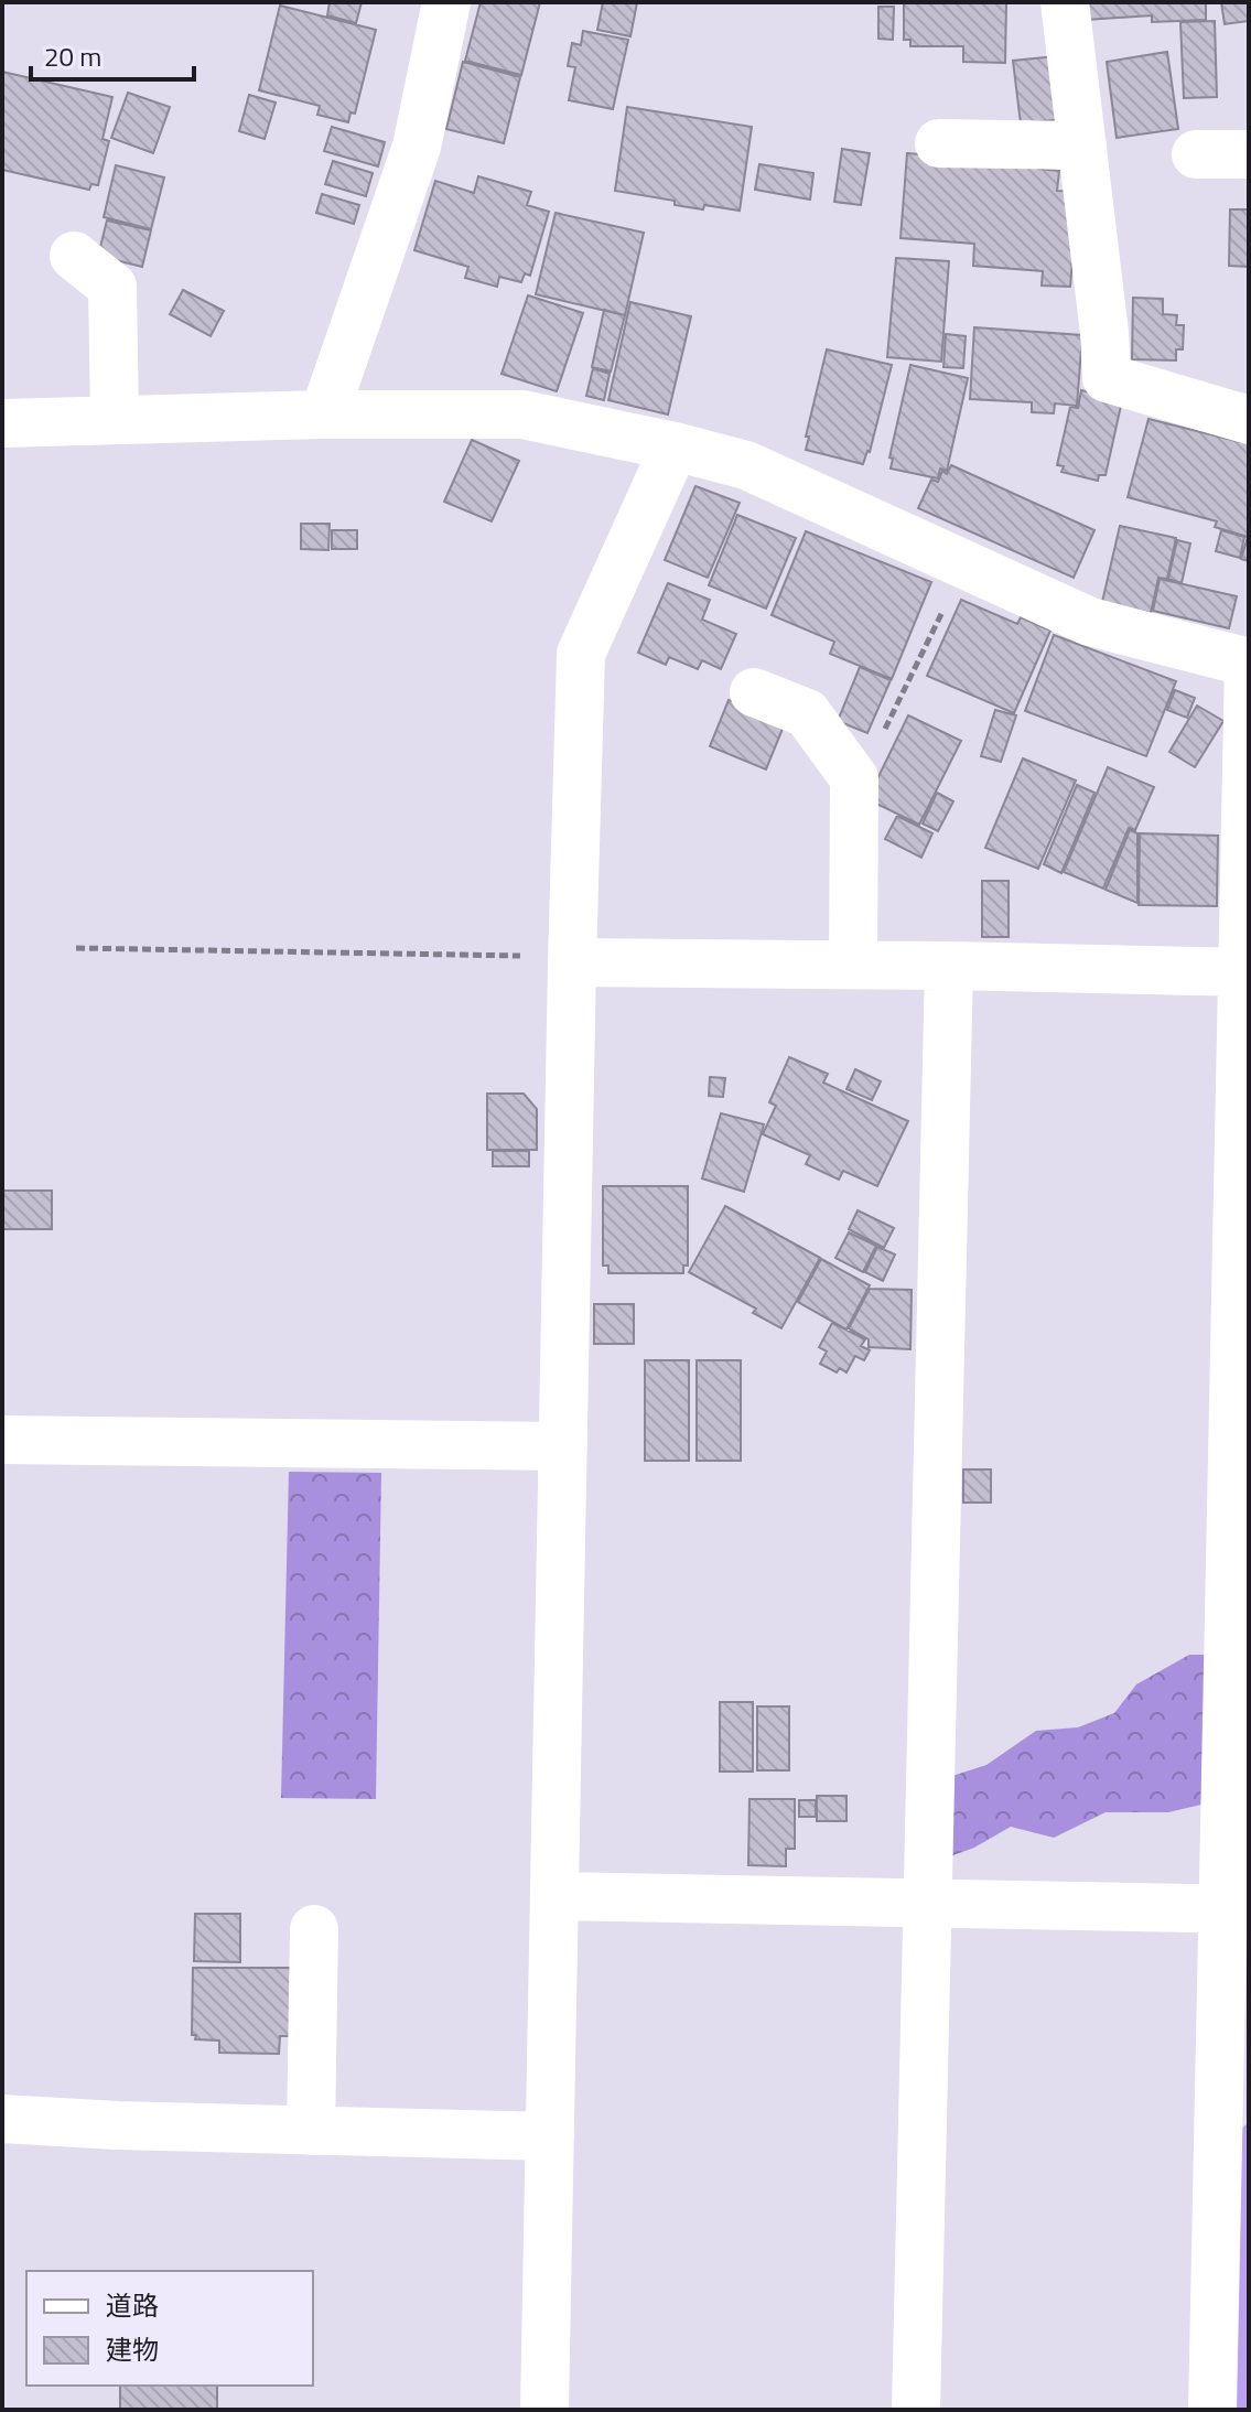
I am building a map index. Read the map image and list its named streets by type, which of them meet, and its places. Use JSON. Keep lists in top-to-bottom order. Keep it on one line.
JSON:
{"legend":["道路","建物"],"scale_bar":"20 m"}
